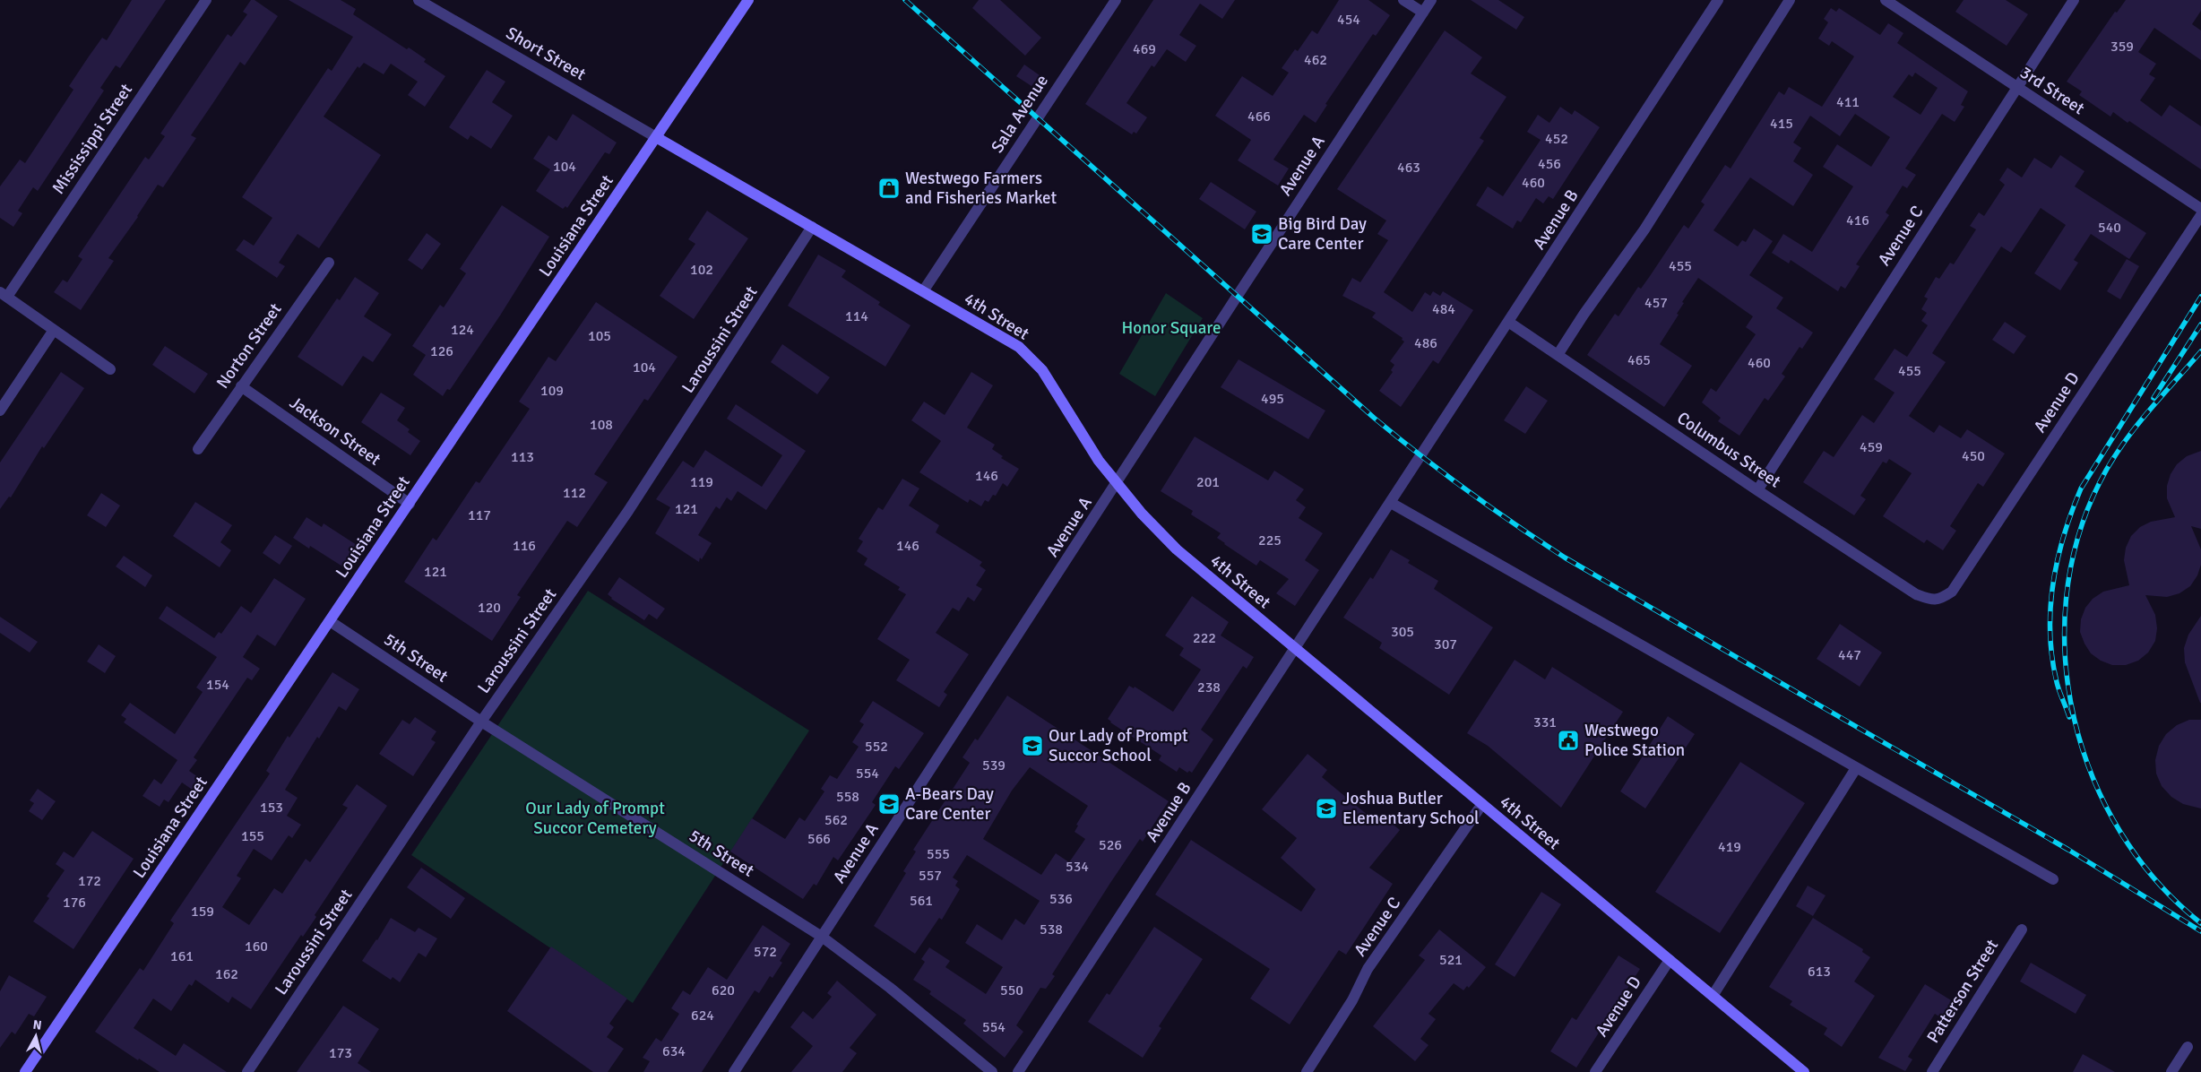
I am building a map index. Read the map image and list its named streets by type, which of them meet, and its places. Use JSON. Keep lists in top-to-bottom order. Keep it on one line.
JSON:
{"streets":{"main road":["Louisiana Street","4th Street"],"street":["Short Street","3rd Street","Sala Avenue","Mississippi Street","Avenue A","Avenue B","Avenue C","Laroussini Street","Norton Street","Avenue D","Jackson Street","Columbus Street","5th Street","Patterson Street"]},"crossings":[["Short Street","Louisiana Street"],["Short Street","4th Street"],["3rd Street","Avenue C"],["Sala Avenue","4th Street"],["Avenue A","4th Street"],["Avenue A","5th Street"],["Avenue B","4th Street"],["Avenue B","Columbus Street"],["Louisiana Street","4th Street"],["Louisiana Street","Jackson Street"],["Louisiana Street","5th Street"],["Avenue C","4th Street"],["Avenue C","Columbus Street"],["4th Street","Laroussini Street"],["4th Street","Avenue D"],["Laroussini Street","5th Street"],["Norton Street","Jackson Street"],["Avenue D","Columbus Street"]],"parks":["Honor Square","Our Lady of Prompt Succor Cemetery"],"places":{"shop":["Westwego Farmers and Fisheries Market"],"school or university":["Big Bird Day Care Center","Our Lady of Prompt Succor School","A-Bears Day Care Center","Joshua Butler Elementary School"],"public building":["Westwego Police Station"]},"house_numbers":["454","359","469","462","411","466","415","452","456","104","463","460","416","540","455","102","457","484","114","124","105","486","126","465","460","104","455","109","495","108","459","450","113","146","119","201","112","121","117","225","116","146","121","120","305","222","307","447","154","238","331","552","539","554","558","153","562","155","566","526","419","555","534","557","172","536","561","176","159","538","160","572","161","521","613","162","620","550","624","554","634","173"],"north":"top"}
